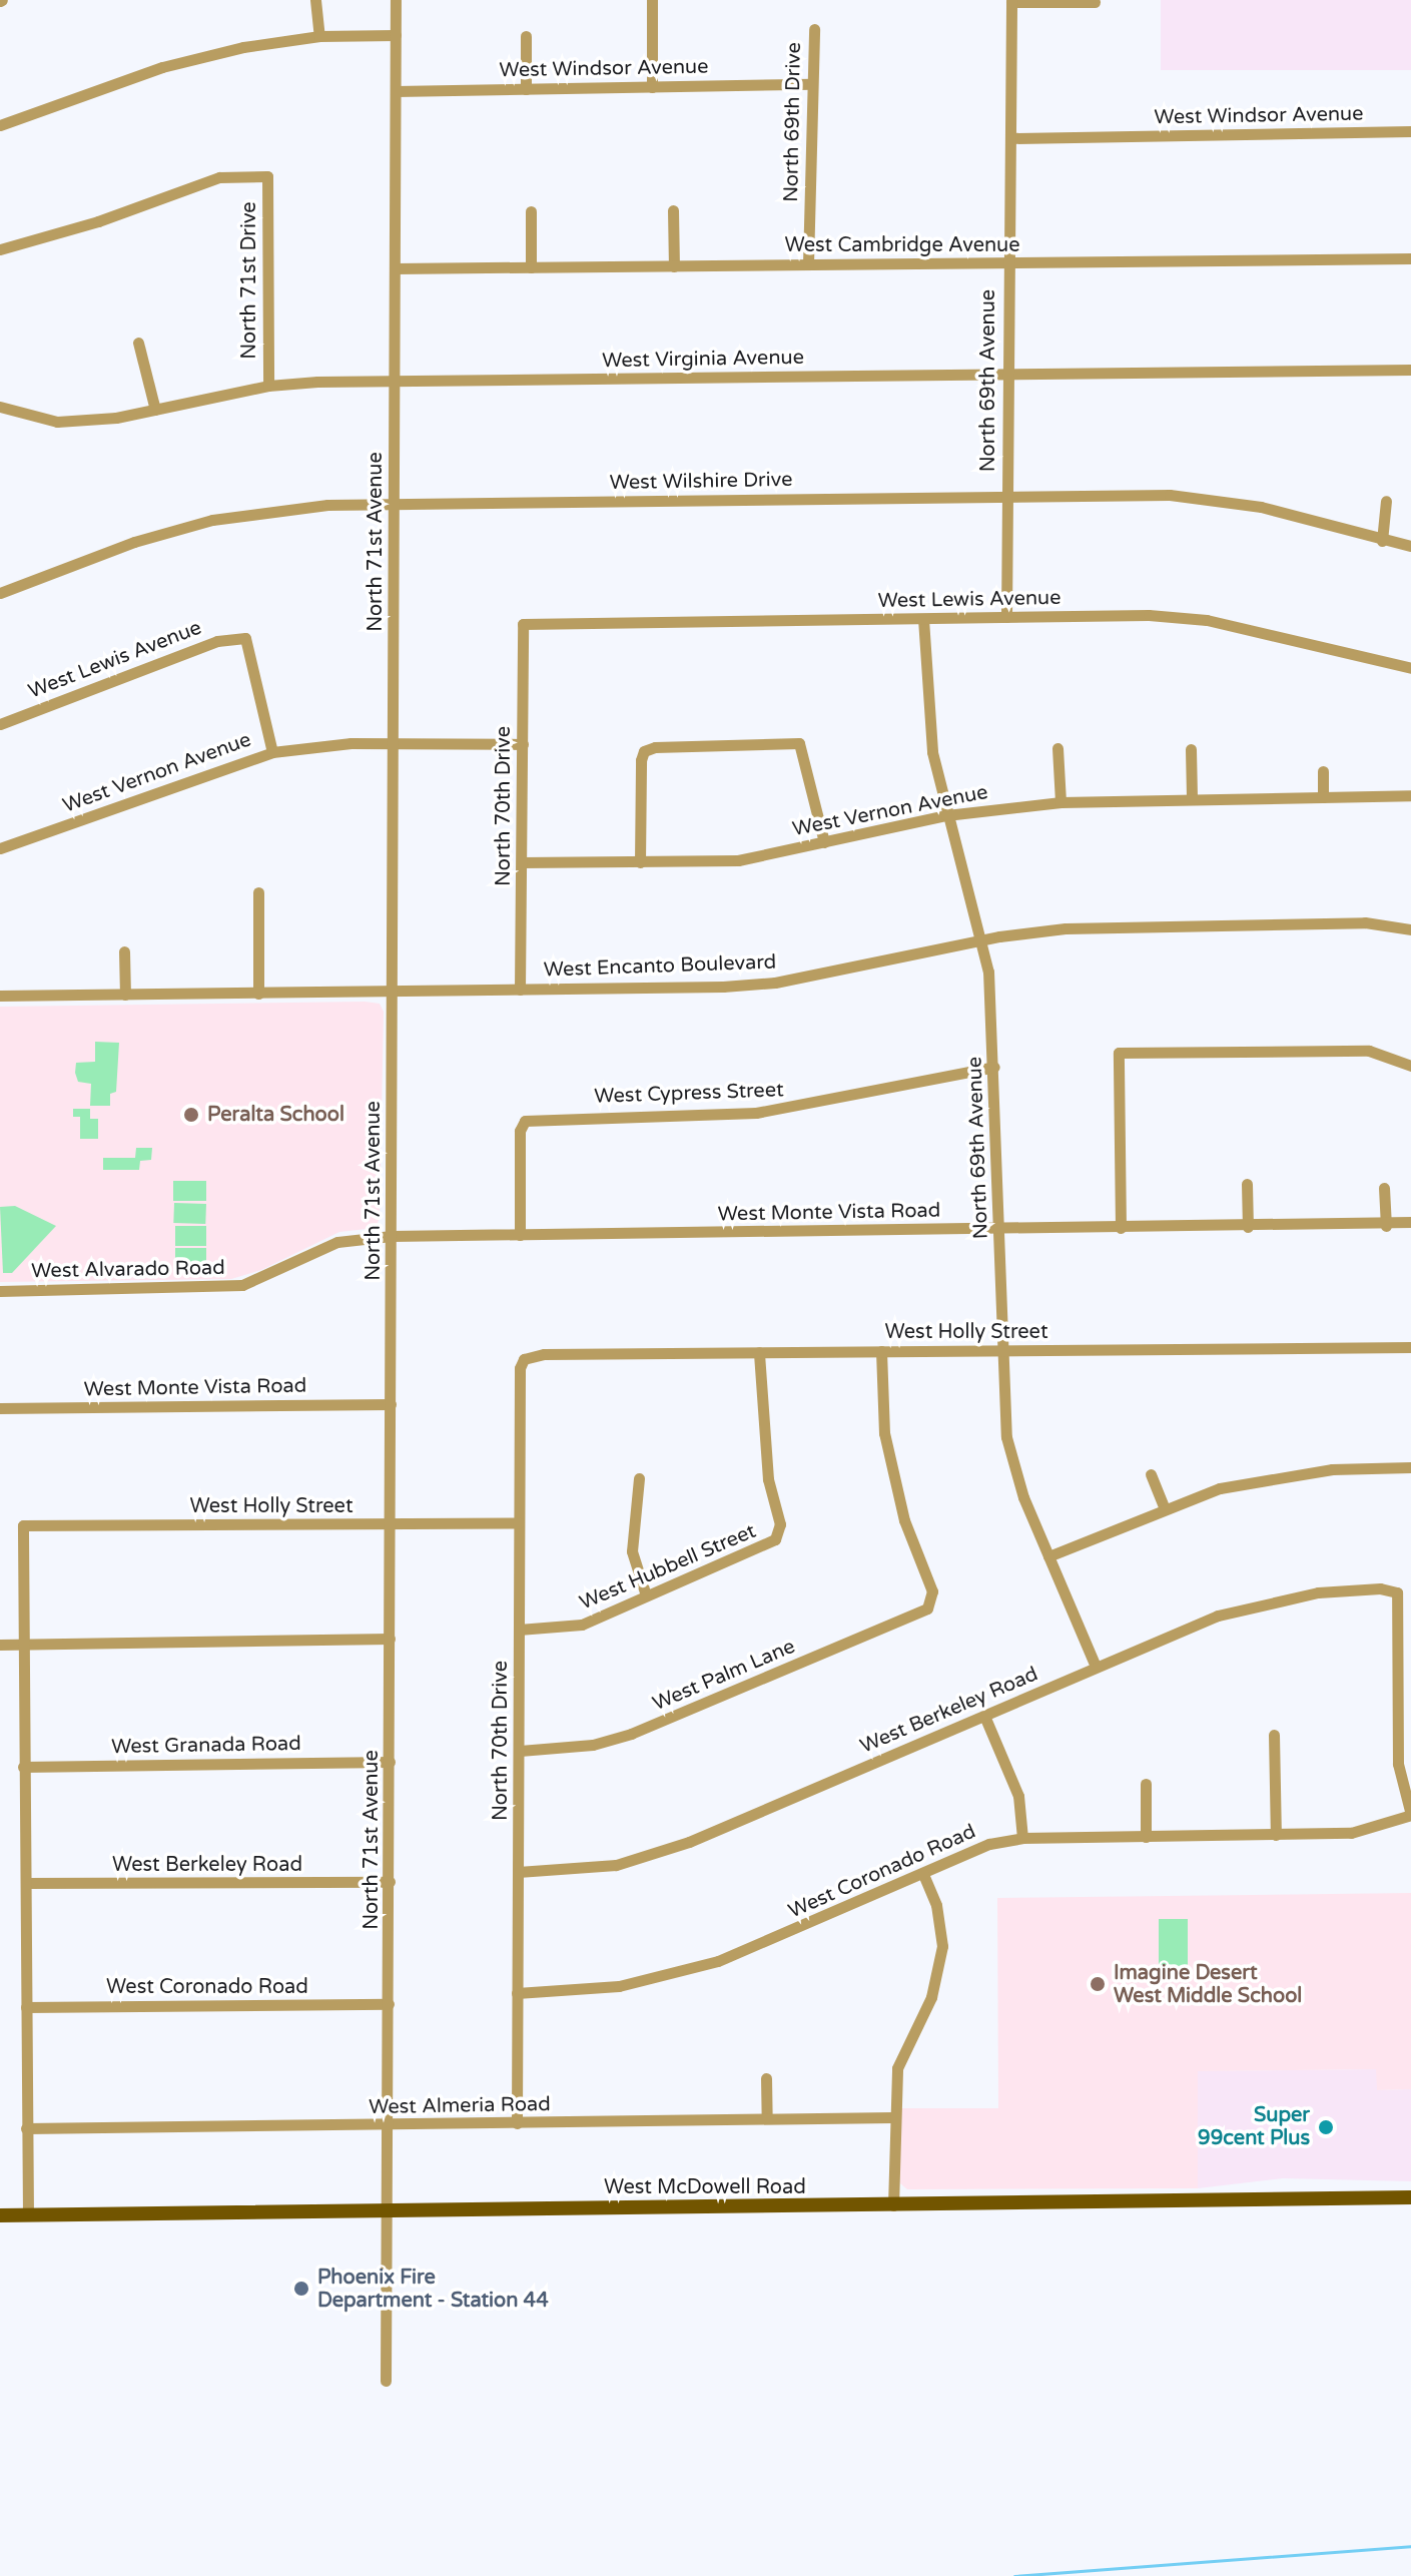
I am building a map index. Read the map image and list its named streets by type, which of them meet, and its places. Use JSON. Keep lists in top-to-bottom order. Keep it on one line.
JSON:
{"streets":{"main road":["West McDowell Road"],"street":["West Windsor Avenue","North 69th Drive","West Cambridge Avenue","North 71st Drive","West Virginia Avenue","North 69th Avenue","West Wilshire Drive","North 71st Avenue","West Lewis Avenue","West Vernon Avenue","North 70th Drive","West Encanto Boulevard","West Cypress Street","West Monte Vista Road","West Alvarado Road","West Holly Street","West Hubbell Street","West Palm Lane","West Berkeley Road","West Granada Road","West Coronado Road","West Almeria Road"]},"crossings":[["West Windsor Avenue","North 69th Drive"],["West Windsor Avenue","North 69th Avenue"],["West Windsor Avenue","North 71st Avenue"],["North 69th Drive","West Cambridge Avenue"],["West Cambridge Avenue","North 69th Avenue"],["West Cambridge Avenue","North 71st Avenue"],["North 71st Drive","West Virginia Avenue"],["West Virginia Avenue","North 69th Avenue"],["West Virginia Avenue","North 71st Avenue"],["North 69th Avenue","West Wilshire Drive"],["North 69th Avenue","West Lewis Avenue"],["North 69th Avenue","West Vernon Avenue"],["North 69th Avenue","West Encanto Boulevard"],["North 69th Avenue","West Cypress Street"],["North 69th Avenue","West Monte Vista Road"],["North 69th Avenue","West Holly Street"],["North 69th Avenue","West Berkeley Road"],["West Wilshire Drive","North 71st Avenue"],["North 71st Avenue","West Vernon Avenue"],["North 71st Avenue","West Encanto Boulevard"],["North 71st Avenue","West Monte Vista Road"],["North 71st Avenue","West Alvarado Road"],["North 71st Avenue","West Holly Street"],["North 71st Avenue","West Berkeley Road"],["North 71st Avenue","West Granada Road"],["North 71st Avenue","West Coronado Road"],["North 71st Avenue","West Almeria Road"],["North 71st Avenue","West McDowell Road"],["West Lewis Avenue","West Vernon Avenue"],["West Lewis Avenue","North 70th Drive"],["West Vernon Avenue","North 70th Drive"],["North 70th Drive","West Encanto Boulevard"],["North 70th Drive","West Holly Street"],["North 70th Drive","West Hubbell Street"],["North 70th Drive","West Palm Lane"],["North 70th Drive","West Berkeley Road"],["North 70th Drive","West Coronado Road"],["North 70th Drive","West Almeria Road"],["West Cypress Street","West Monte Vista Road"],["West Monte Vista Road","West Alvarado Road"],["West Holly Street","West Hubbell Street"],["West Holly Street","West Palm Lane"],["West Berkeley Road","West Coronado Road"]],"places":["Peralta School","Imagine Desert West Middle School","Super 99cent Plus","Phoenix Fire Department - Station 44"]}
